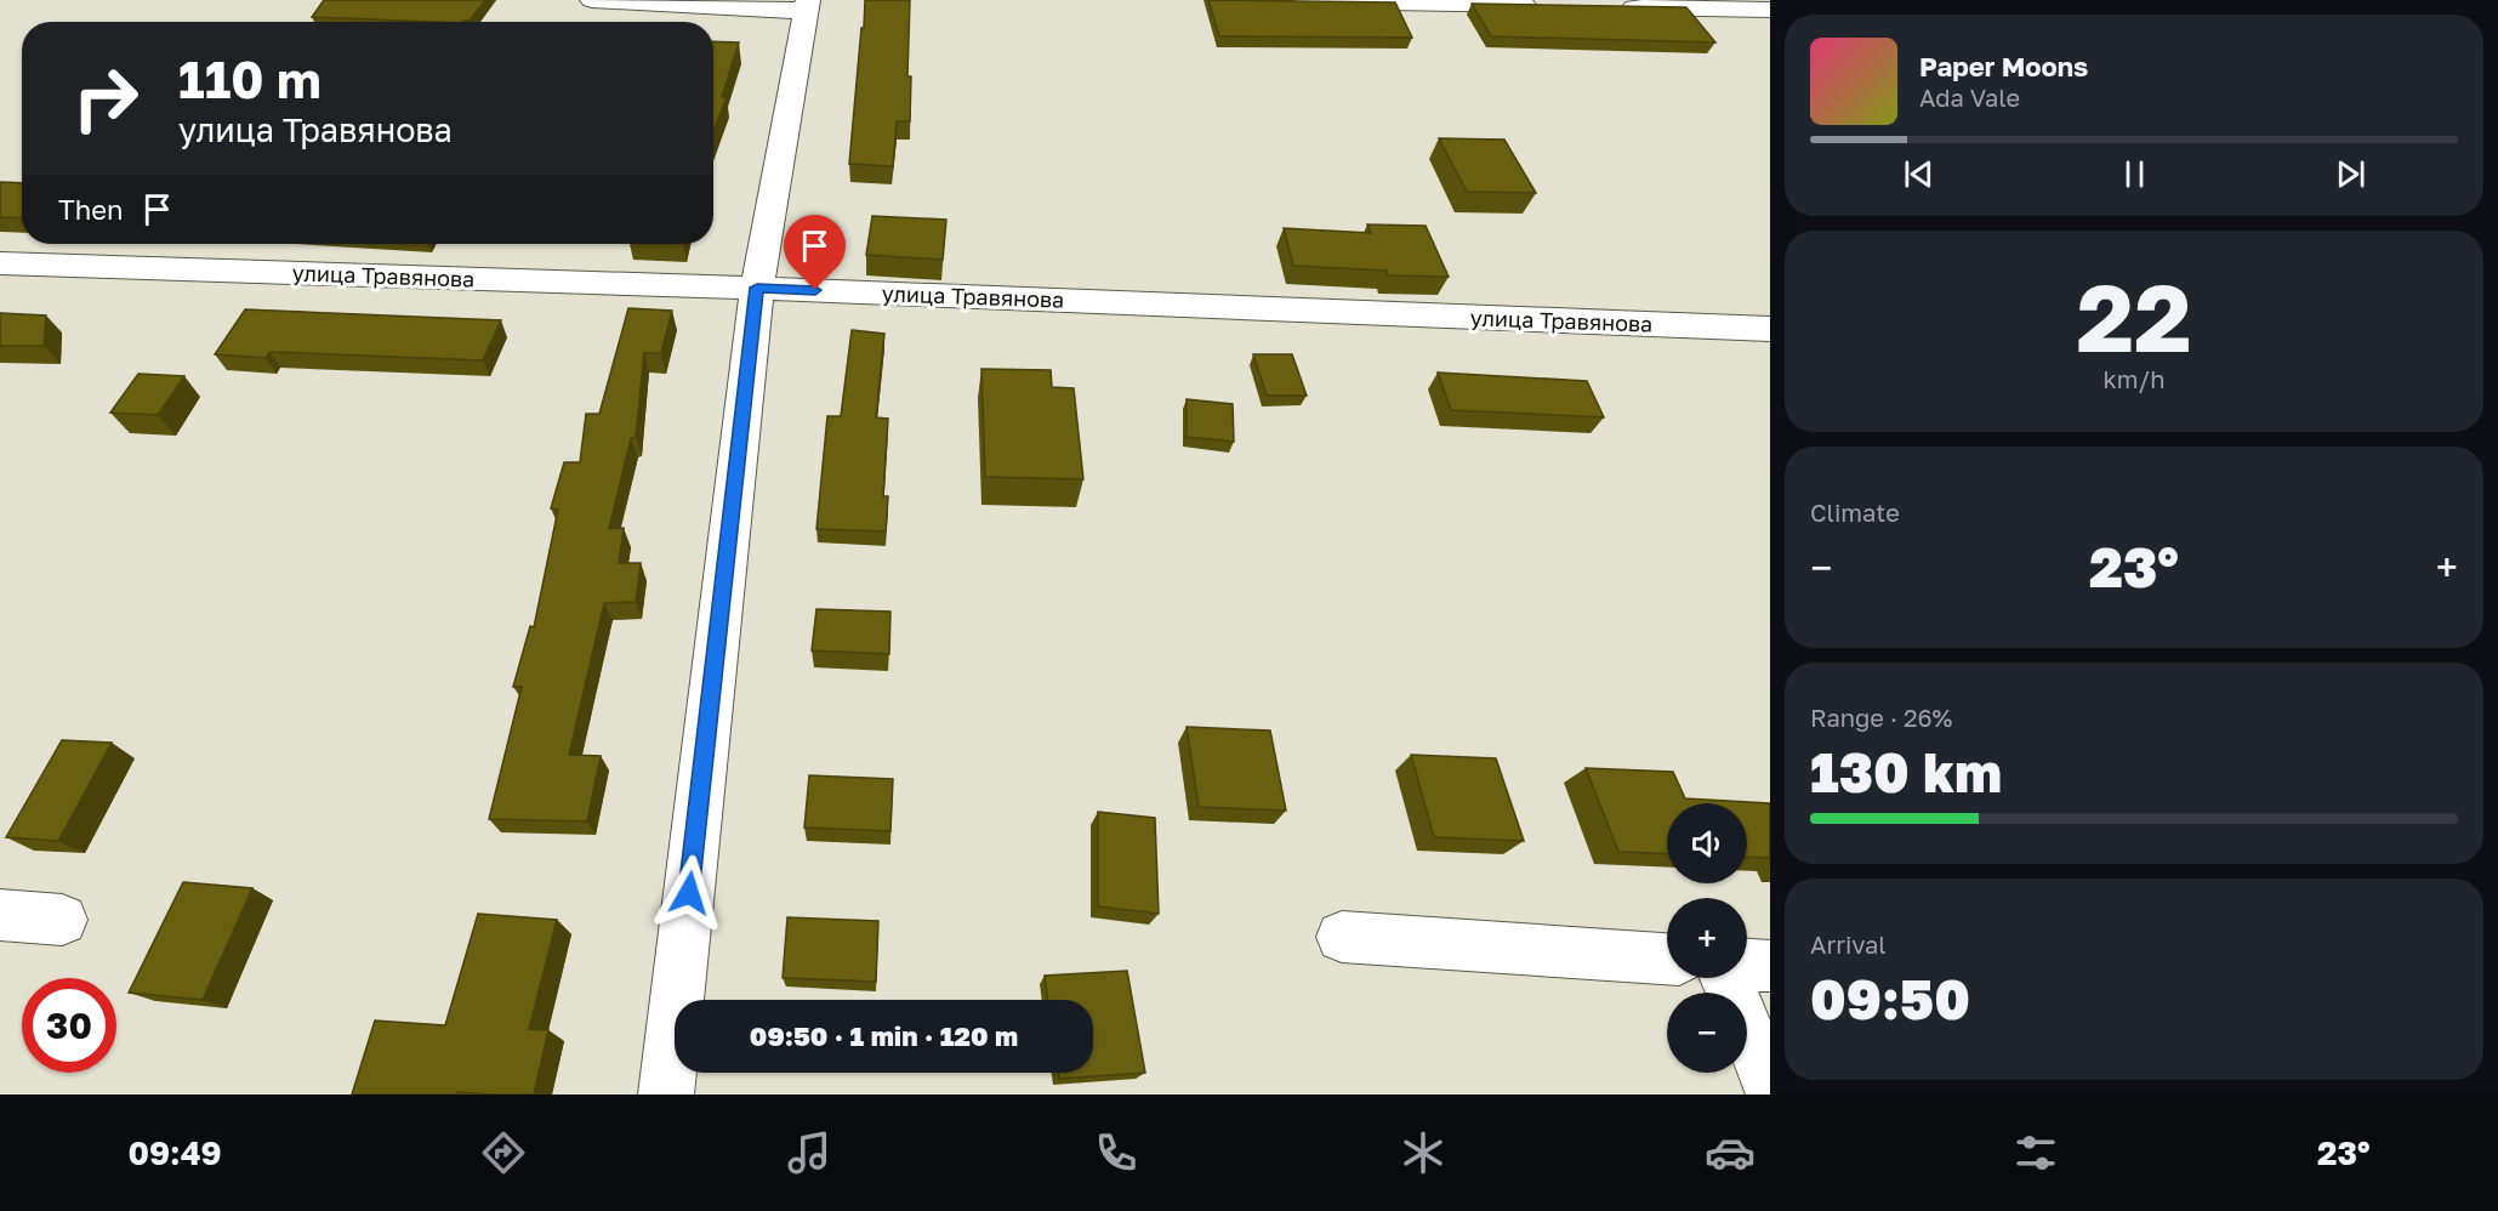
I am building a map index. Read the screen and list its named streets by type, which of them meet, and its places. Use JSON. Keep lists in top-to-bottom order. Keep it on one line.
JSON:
{"streets":{"street":["улица Травянова"]},"page":{"turn":["110 m","улица Травянова"],"song":["Paper Moons","Ada Vale"],"then":"Then","tile":[["22","km/h"],"Climate",["Range · 26%","130 km"],["Arrival","09:50"]],"heat":["−","23°","+"],"map_buttons":["+","−"],"limit":"30","trip":"09:50 · 1 min · 120 m","tabs":["09:49","23°"]}}
